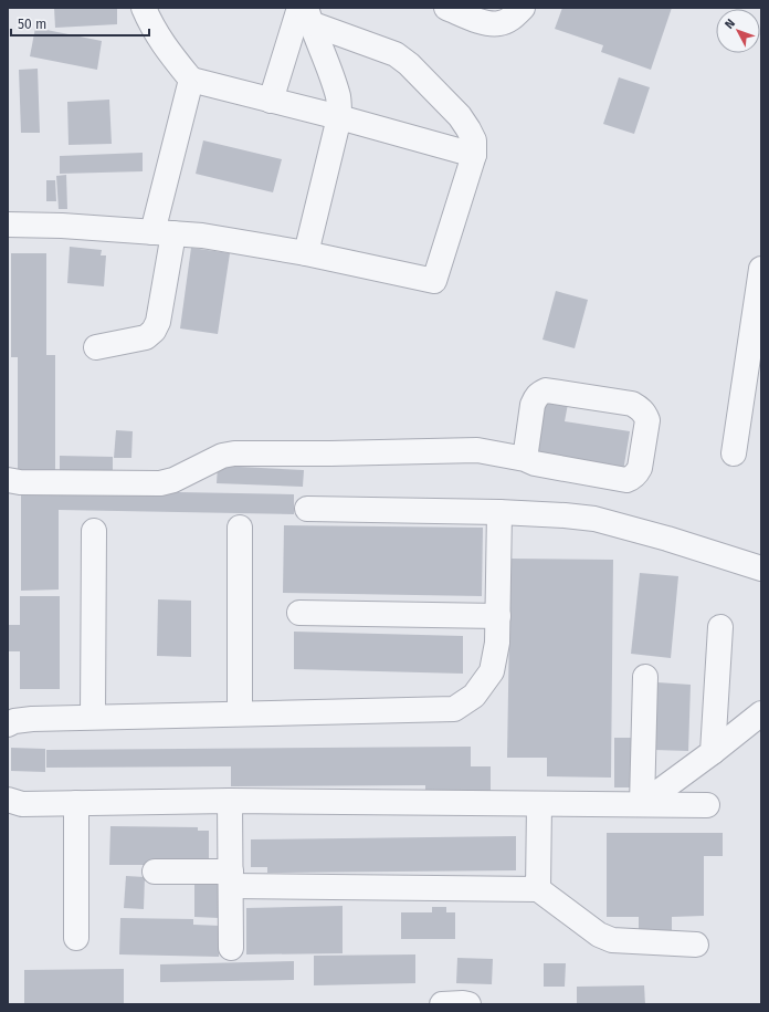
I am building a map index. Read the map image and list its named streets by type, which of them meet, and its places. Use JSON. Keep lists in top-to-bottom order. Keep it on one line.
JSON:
{"scale_bar":"50 m","north":"top left"}
